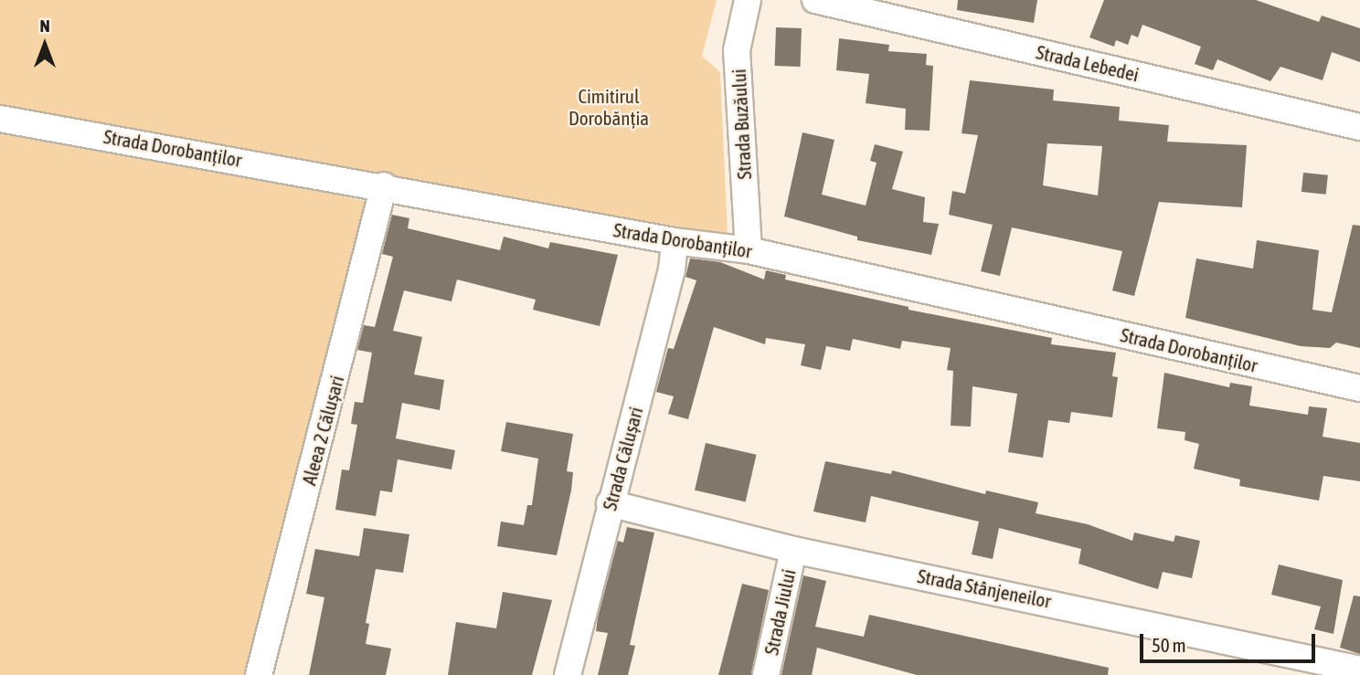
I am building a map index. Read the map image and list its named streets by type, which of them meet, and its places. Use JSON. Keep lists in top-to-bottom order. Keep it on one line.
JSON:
{"streets":{"street":["Strada Lebedei","Strada Buzăului","Strada Dorobanților","Aleea 2 Călușari","Strada Călușari","Strada Stânjeneilor","Strada Jiului"]},"crossings":[["Strada Buzăului","Strada Dorobanților"],["Strada Dorobanților","Aleea 2 Călușari"],["Strada Dorobanților","Strada Călușari"],["Strada Călușari","Strada Stânjeneilor"],["Strada Stânjeneilor","Strada Jiului"]],"parks":["Cimitirul Dorobănția"],"scale_bar":"50 m","north":"top"}
